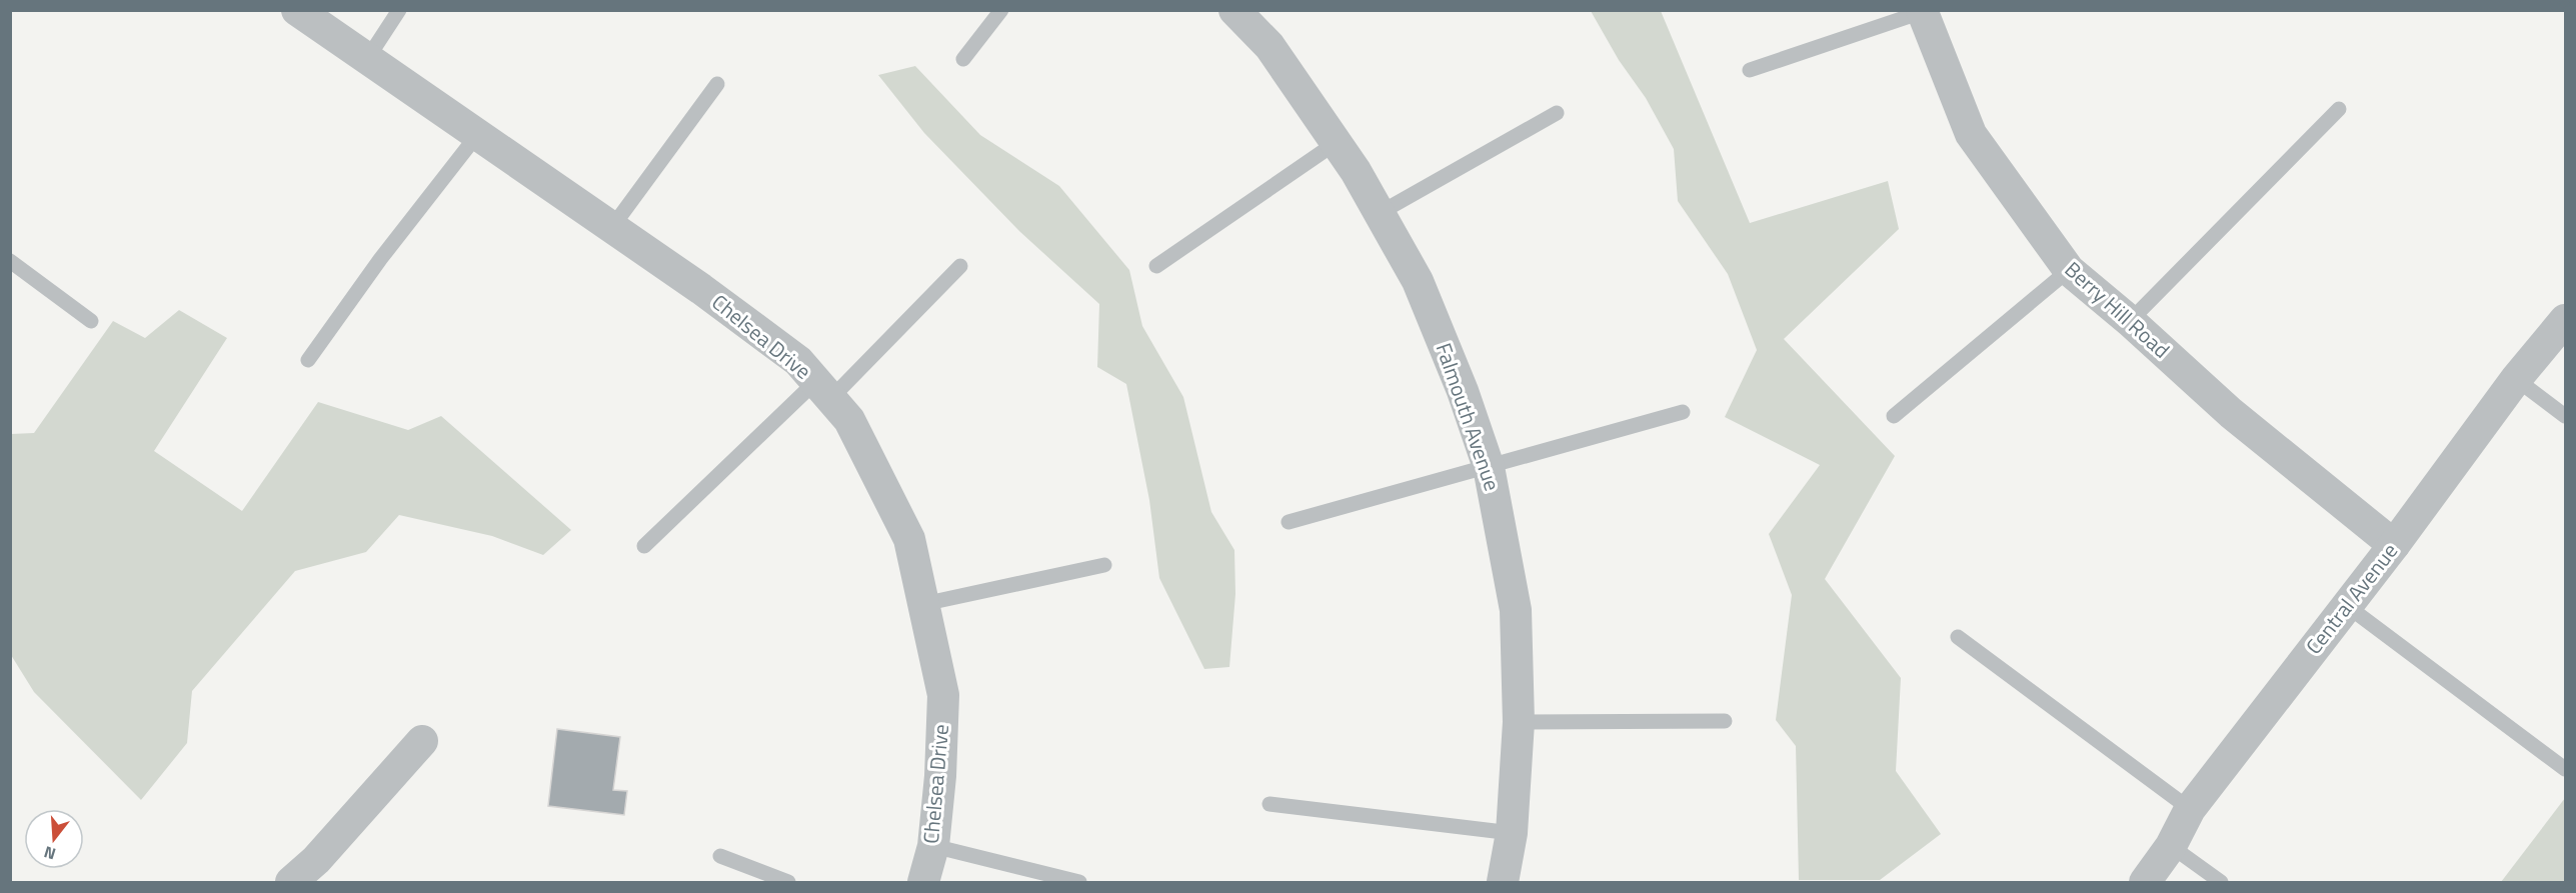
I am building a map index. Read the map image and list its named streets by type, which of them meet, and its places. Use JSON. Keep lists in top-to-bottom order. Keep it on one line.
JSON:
{"streets":{"street":["Berry Hill Road","Chelsea Drive","Falmouth Avenue","Central Avenue"]},"crossings":[["Berry Hill Road","Central Avenue"]],"north":"bottom"}
